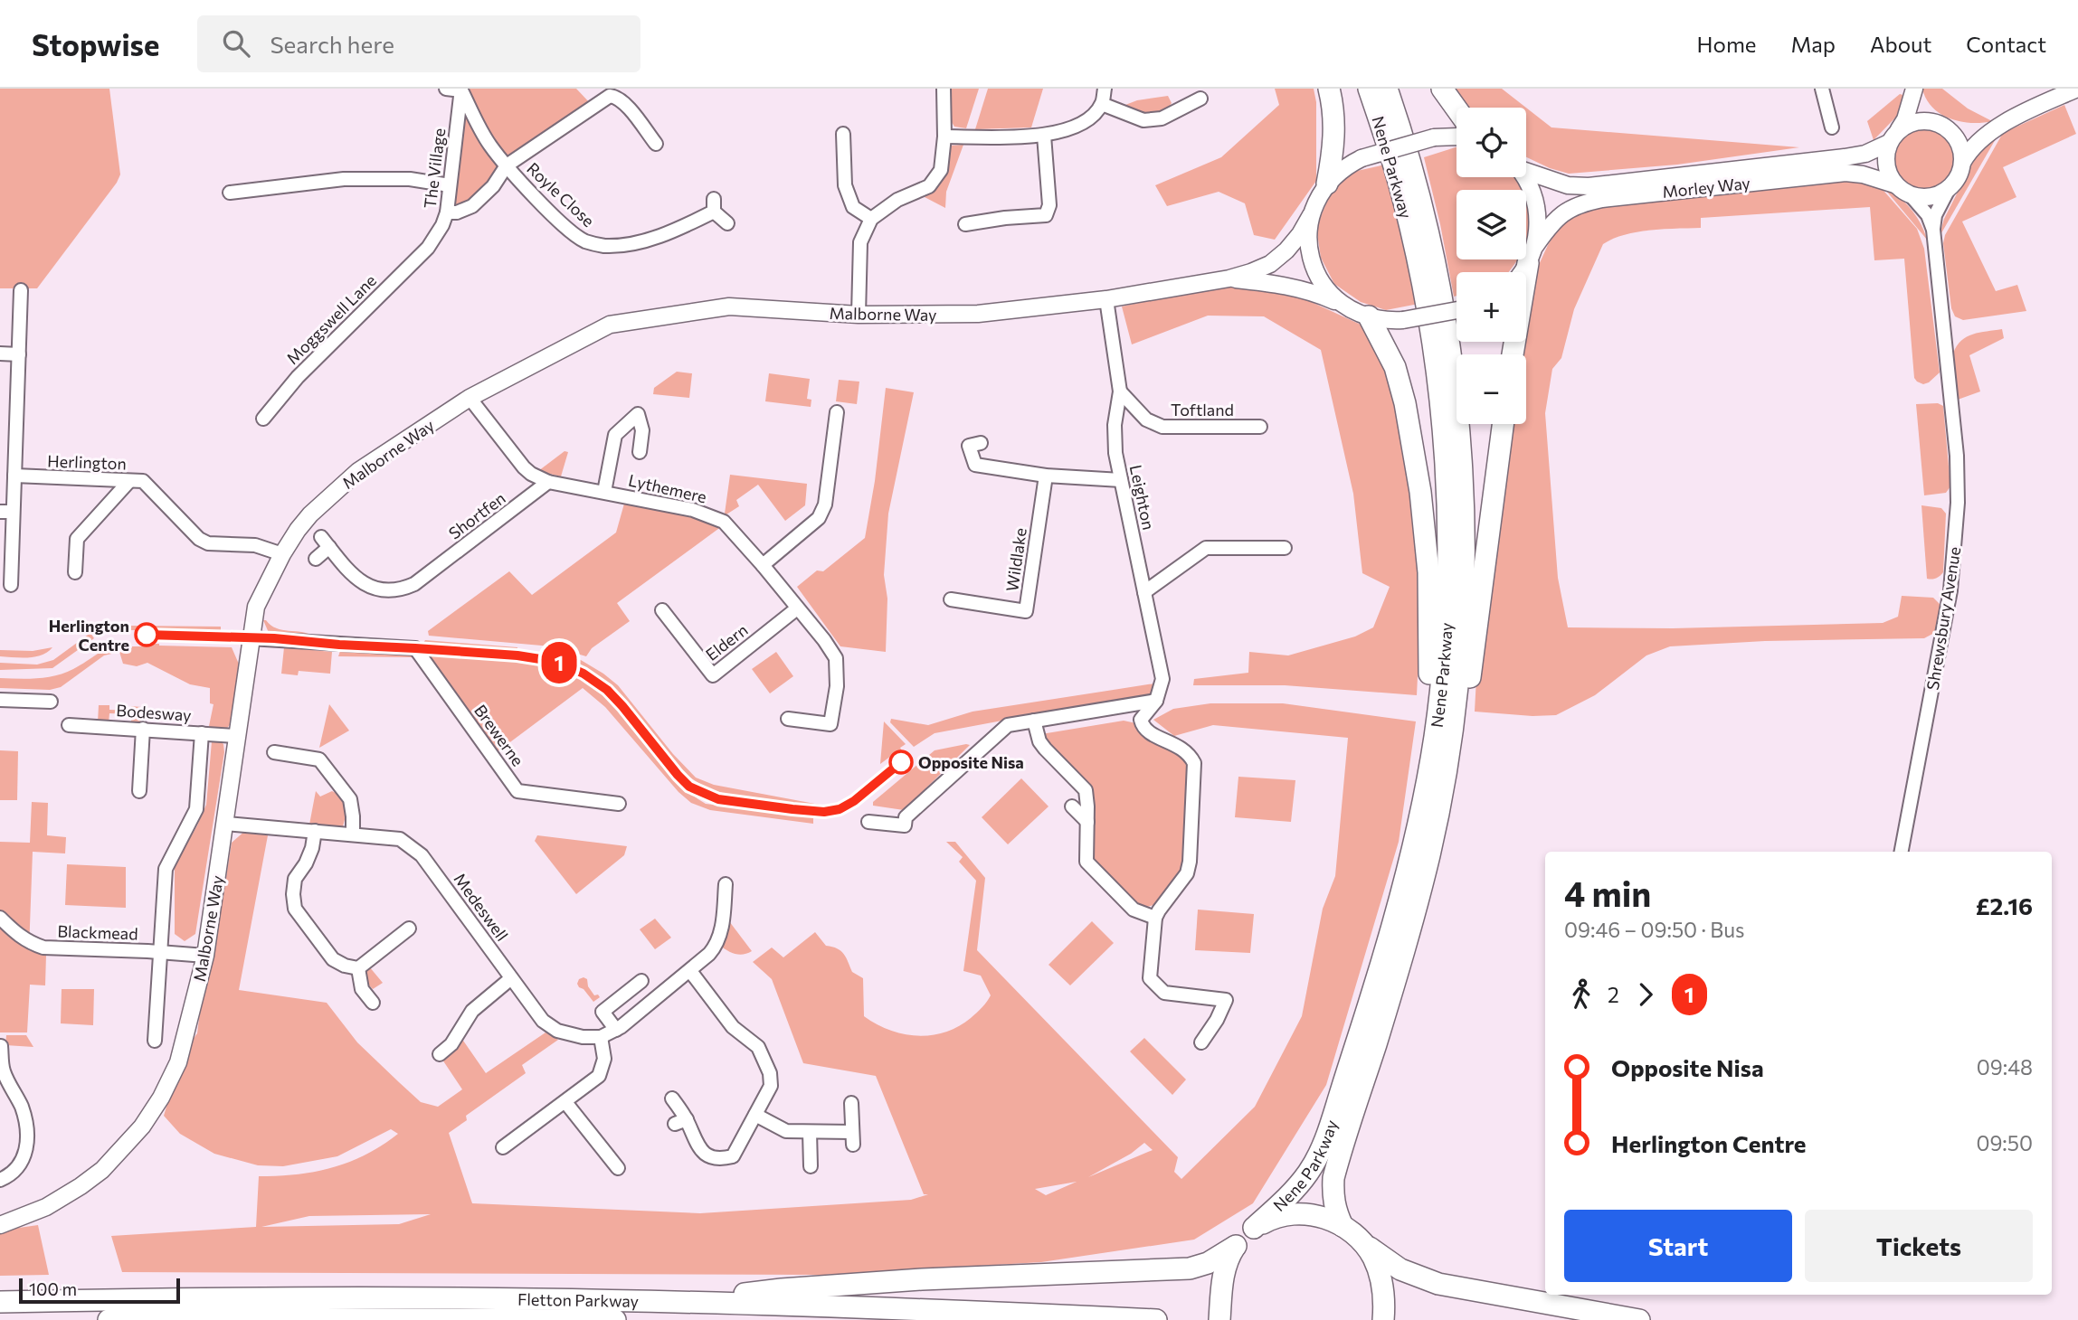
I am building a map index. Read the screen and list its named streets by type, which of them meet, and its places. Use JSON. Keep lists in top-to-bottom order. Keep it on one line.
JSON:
{"streets":{"highway":["Nene Parkway","Fletton Parkway"],"street":["The Village","Morley Way","Royle Close","Malborne Way","Moggswell Lane","Toftland","Herlington","Lythemere","Leighton","Shortfen","Wildlake","Shrewsbury Avenue","Eldern","Bodesway","Brewerne","Medeswell","Blackmead"]},"crossings":[["The Village","Royle Close"],["The Village","Moggswell Lane"],["Morley Way","Shrewsbury Avenue"],["Malborne Way","Herlington"],["Malborne Way","Leighton"],["Malborne Way","Bodesway"],["Malborne Way","Brewerne"],["Malborne Way","Medeswell"],["Malborne Way","Blackmead"],["Toftland","Leighton"]],"places":["Herlington Centre","Opposite Nisa"],"lines":["bus line 1"],"scale_bar":"100 m","page":{"header":"Stopwise","search":"Search here","nav":["Home","Map","About","Contact"],"on_map":"1","map_buttons":["+","−"],"heading":["4 min","09:46 – 09:50 · Bus","£2.16"],"legs":["2","1"],"list":[{"name":"Opposite Nisa","value":"09:48"},{"name":"Herlington Centre","value":"09:50"}],"buttons":["Start","Tickets"],"scale":"100 m"}}
